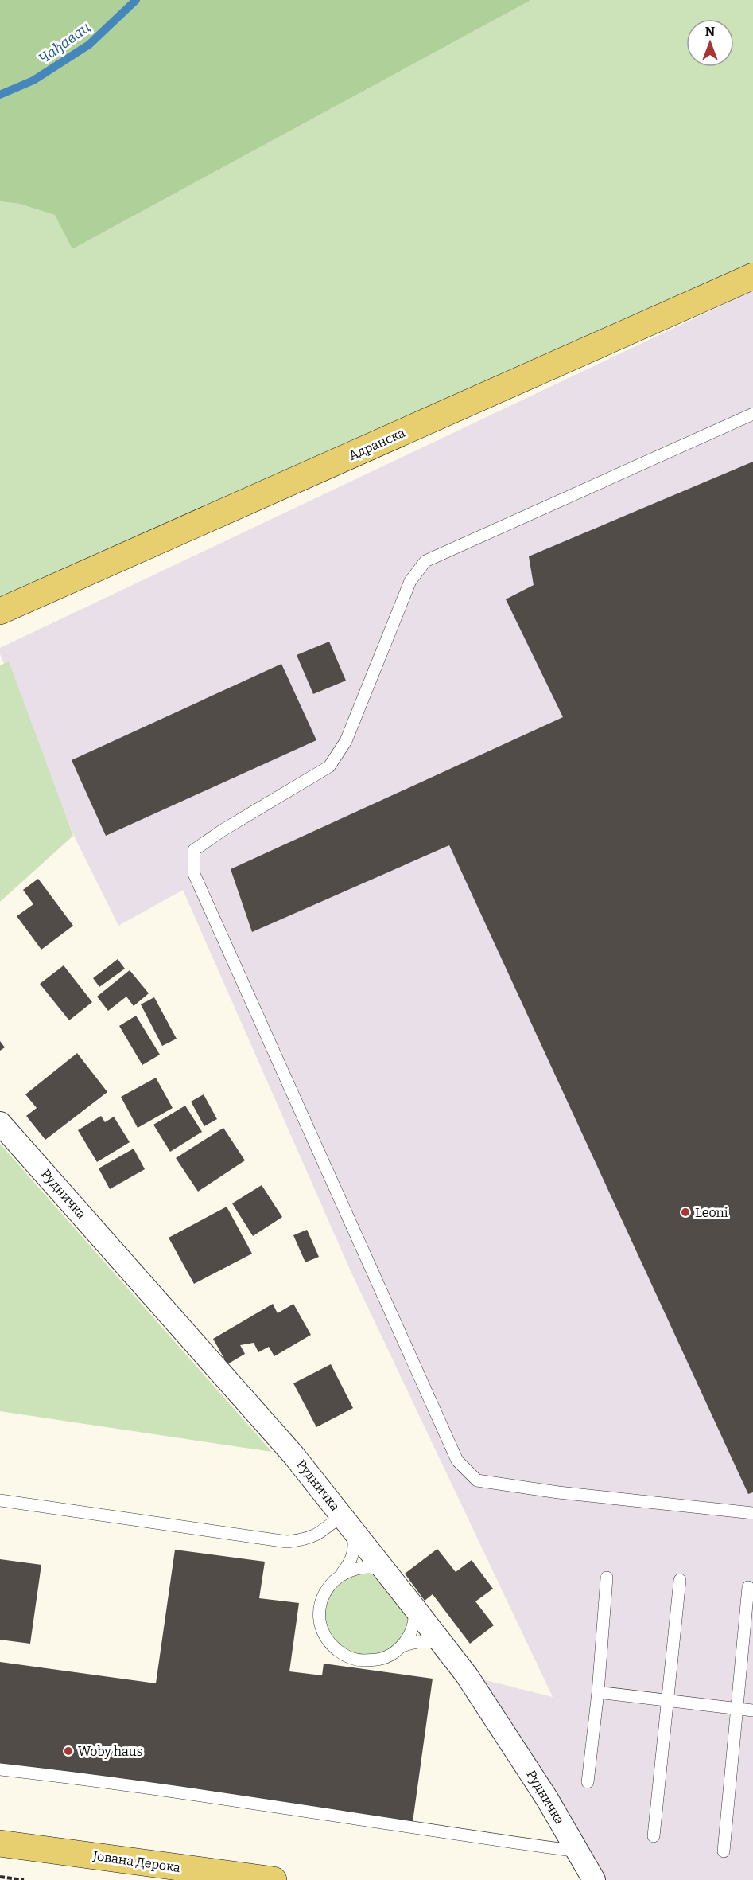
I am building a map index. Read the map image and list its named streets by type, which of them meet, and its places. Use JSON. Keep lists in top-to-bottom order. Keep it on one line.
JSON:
{"streets":{"main road":["Адранска","Јована Дерока"],"street":["Рудничка"]},"water":["Чађавац"],"places":["Leoni","Woby haus"],"north":"top"}
